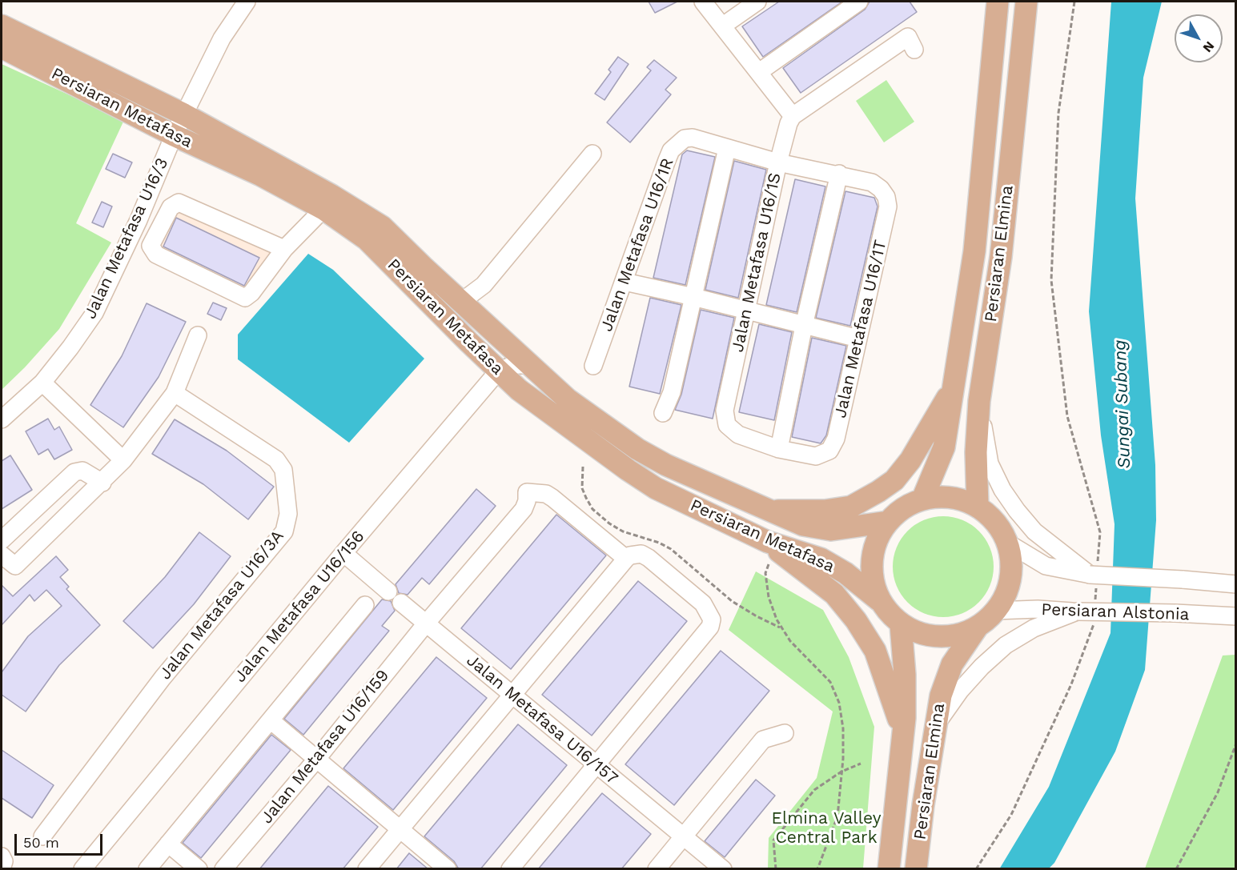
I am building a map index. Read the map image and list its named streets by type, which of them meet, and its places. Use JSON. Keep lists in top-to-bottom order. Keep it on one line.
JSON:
{"streets":{"main road":["Persiaran Metafasa","Persiaran Elmina"],"street":["Jalan Metafasa U16/3","Jalan Metafasa U16/1R","Jalan Metafasa U16/1S","Jalan Metafasa U16/1T","Jalan Metafasa U16/3A","Jalan Metafasa U16/156","Persiaran Alstonia","Jalan Metafasa U16/157","Jalan Metafasa U16/159"]},"crossings":[["Persiaran Metafasa","Jalan Metafasa U16/3"],["Persiaran Metafasa","Persiaran Elmina"],["Persiaran Metafasa","Jalan Metafasa U16/156"],["Persiaran Metafasa","Persiaran Alstonia"],["Jalan Metafasa U16/1R","Jalan Metafasa U16/1S"],["Jalan Metafasa U16/1R","Jalan Metafasa U16/1T"],["Persiaran Elmina","Persiaran Alstonia"],["Jalan Metafasa U16/1S","Jalan Metafasa U16/1T"],["Jalan Metafasa U16/156","Jalan Metafasa U16/157"],["Jalan Metafasa U16/157","Jalan Metafasa U16/159"]],"water":["Sungai Subang"],"parks":["Elmina Valley Central Park"],"scale_bar":"50 m","north":"bottom right"}
